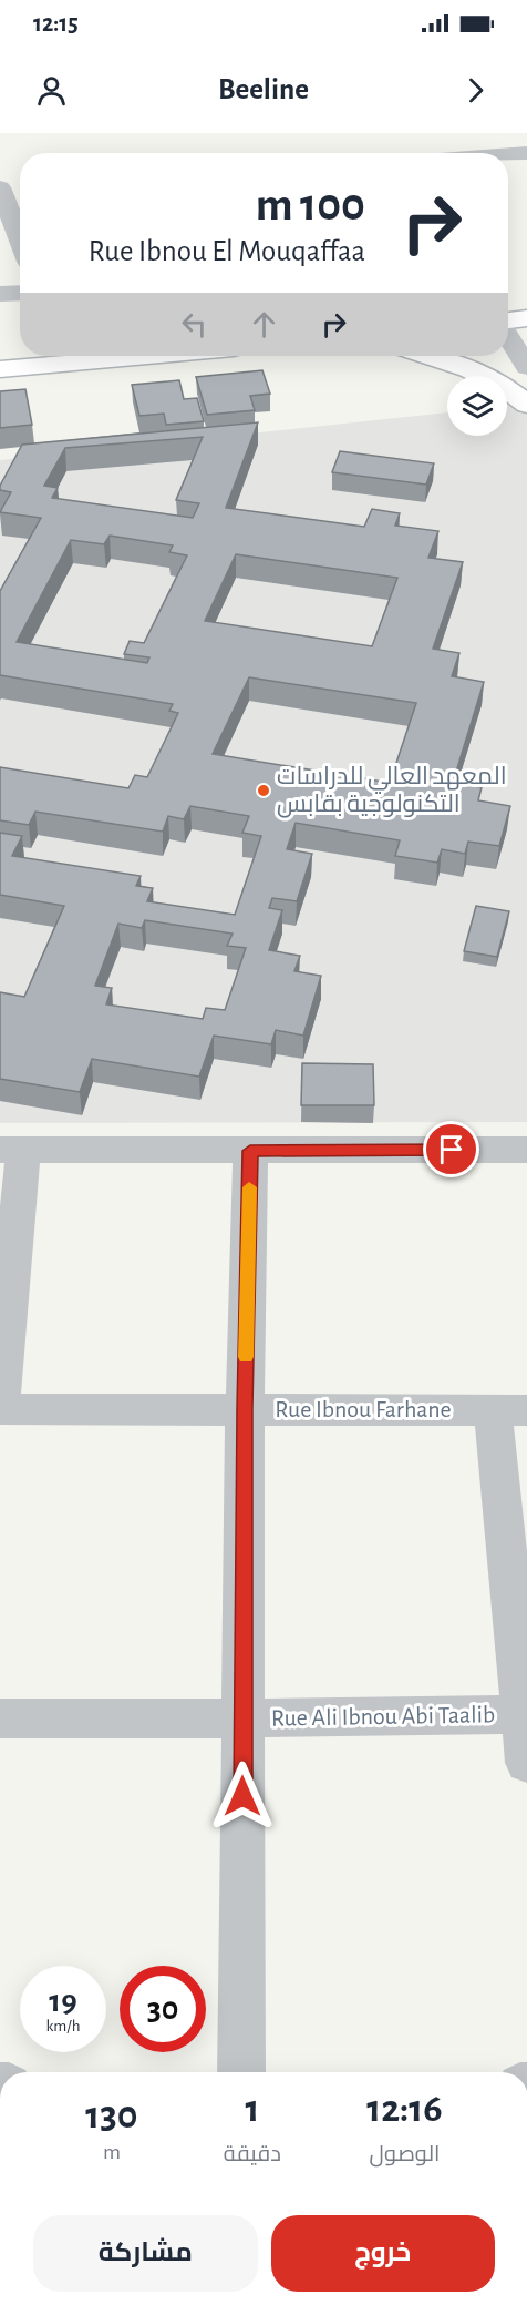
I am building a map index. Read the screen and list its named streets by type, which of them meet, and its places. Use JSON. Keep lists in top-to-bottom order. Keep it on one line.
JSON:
{"streets":{"street":["Rue Ibnou Farhane","Rue Ali Ibnou Abi Taalib"]},"places":["المعهد العالي للدراسات التكنولوجية بقابس"],"page":{"status":"12:15","header":"Beeline","turn":["100 m","Rue Ibnou El Mouqaffaa"],"speed":"19 km/h","limit":"30","eta":["12:16","الوصول","1","دقيقة","130","m"],"buttons":["خروج","مشاركة"]}}
